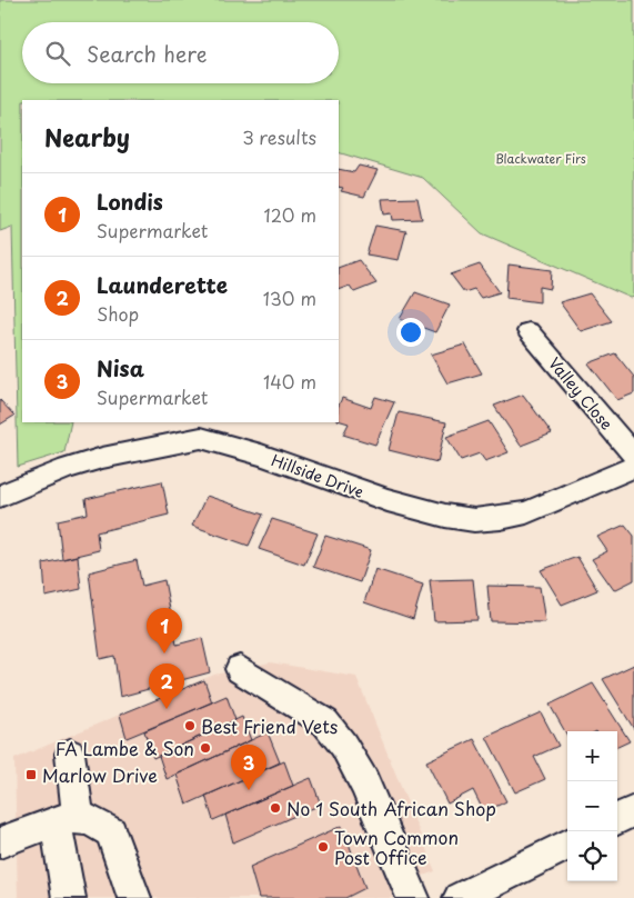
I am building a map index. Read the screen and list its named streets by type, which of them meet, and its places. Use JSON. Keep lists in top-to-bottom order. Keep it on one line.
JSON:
{"streets":{"street":["Valley Close","Hillside Drive"]},"parks":["Blackwater Firs"],"places":{"other":["Best Friend Vets","FA Lambe & Son","No 1 South African Shop","Town Common Post Office"],"transit":["Marlow Drive"]},"page":{"search":"Search here","heading":["Nearby","3 results"],"list":[{"mark":"1","name":"Londis","note":"Supermarket","value":"120 m"},{"mark":"2","name":"Launderette","note":"Shop","value":"130 m"},{"mark":"3","name":"Nisa","note":"Supermarket","value":"140 m"}],"pins":["1","2","3"],"map_buttons":["+","−"]}}
